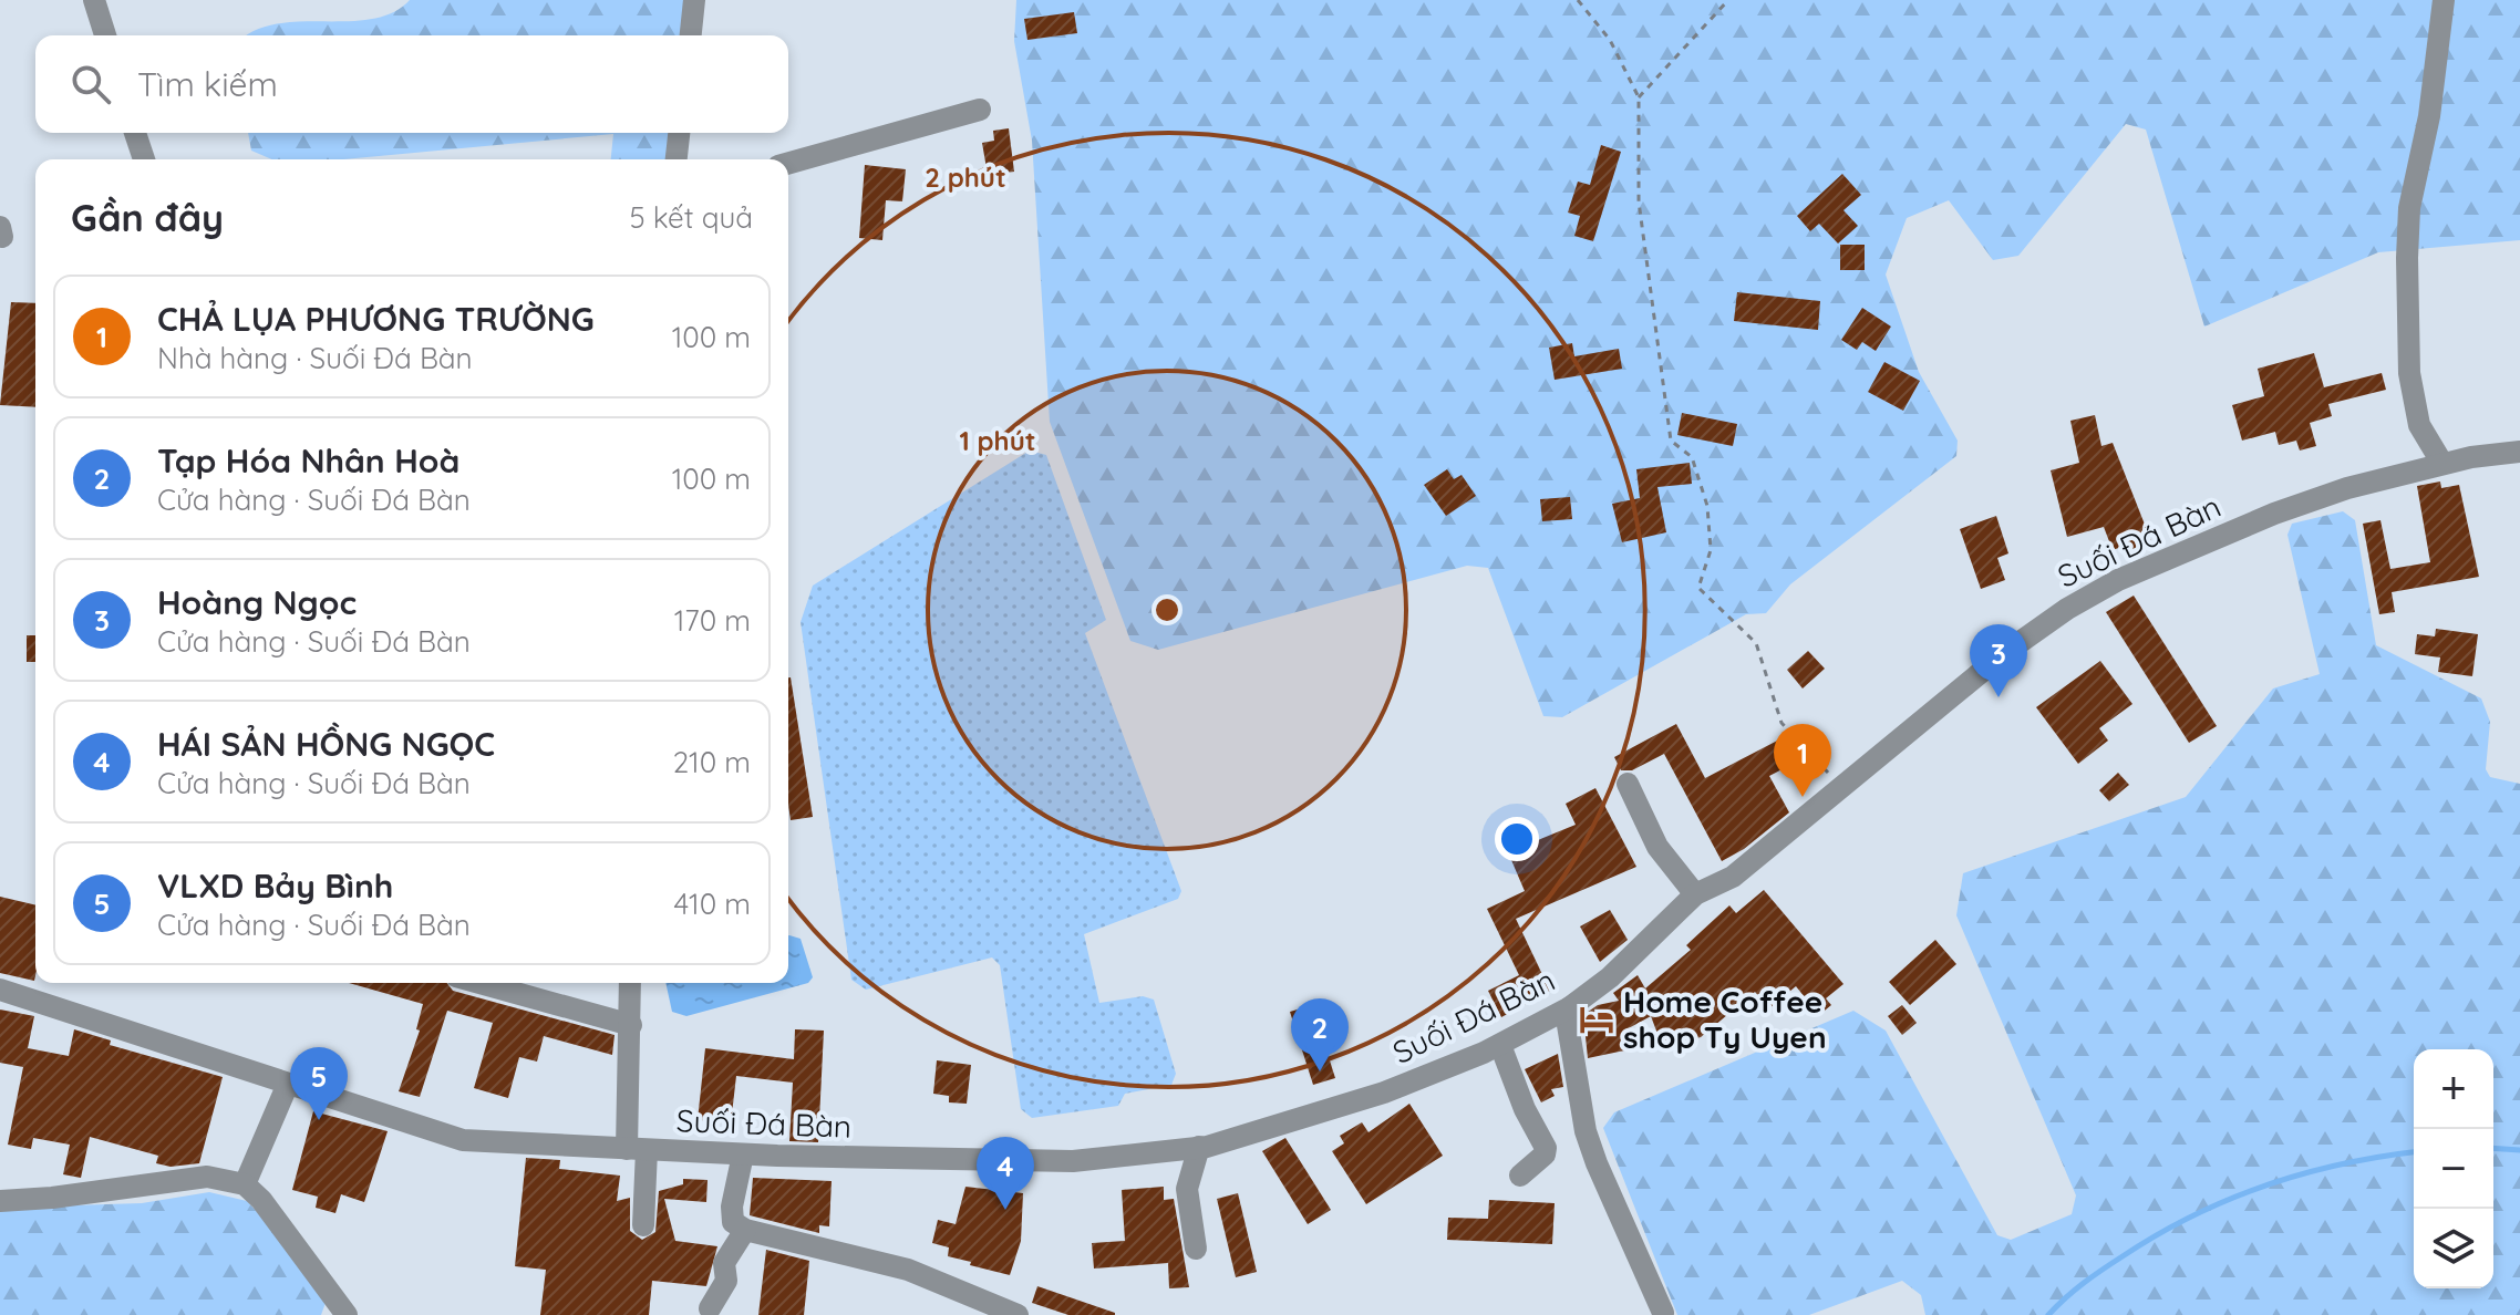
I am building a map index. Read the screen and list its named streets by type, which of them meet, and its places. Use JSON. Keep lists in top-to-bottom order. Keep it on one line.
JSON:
{"streets":{"street":["Suối Đá Bàn"]},"places":{"hotel":["Home Coffee shop Ty Uyen"]},"page":{"search":"Tìm kiếm","heading":["Gần đây","5 kết quả"],"list":[{"mark":"1","name":"CHẢ LỤA PHƯƠNG TRƯỜNG","note":"Nhà hàng · Suối Đá Bàn","value":"100 m"},{"mark":"2","name":"Tạp Hóa Nhân Hoà","note":"Cửa hàng · Suối Đá Bàn","value":"100 m"},{"mark":"3","name":"Hoàng Ngọc","note":"Cửa hàng · Suối Đá Bàn","value":"170 m"},{"mark":"4","name":"HÁI SẢN HỒNG NGỌC","note":"Cửa hàng · Suối Đá Bàn","value":"210 m"},{"mark":"5","name":"VLXD Bảy Bình","note":"Cửa hàng · Suối Đá Bàn","value":"410 m"}],"pins":["3","1","2","5","4"],"map_buttons":["+","−"]},"rings":["2 phút","1 phút"]}
